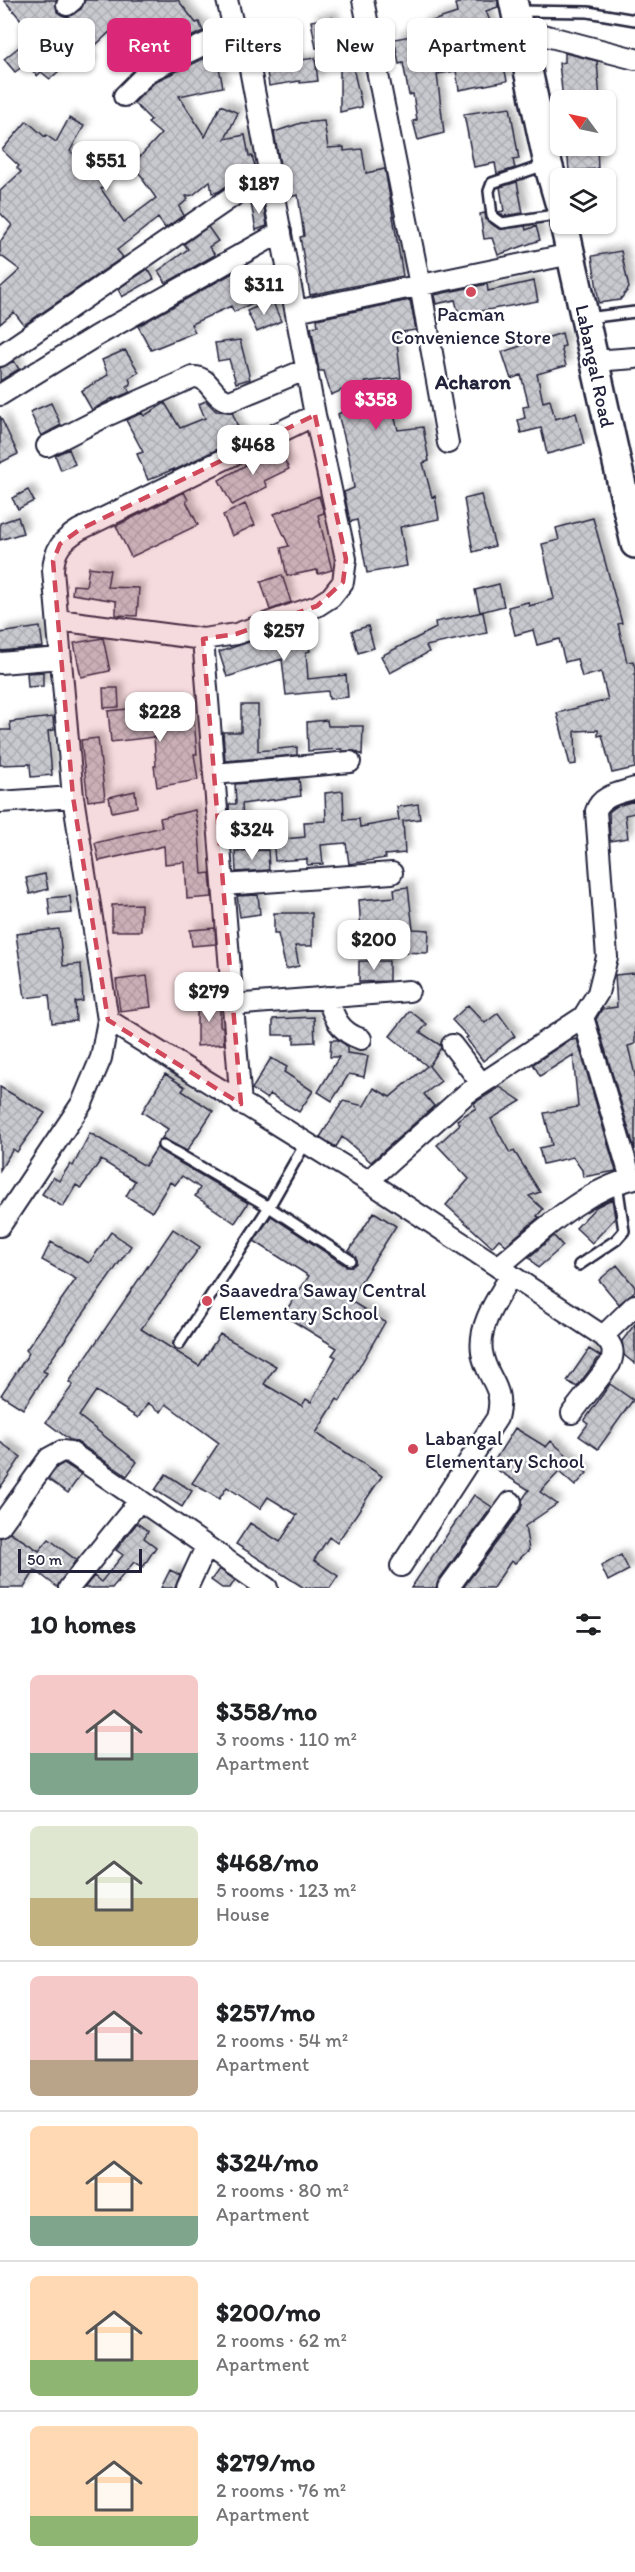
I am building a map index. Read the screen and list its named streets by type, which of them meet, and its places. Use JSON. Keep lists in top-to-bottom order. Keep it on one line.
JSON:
{"streets":{"main road":["Labangal Road"]},"districts":["Acharon"],"places":["Pacman Convenience Store","Saavedra Saway Central Elementary School","Labangal Elementary School"],"scale_bar":"50 m","north":"top left","page":{"chip":["Buy","Rent","Filters","New","Apartment"],"price":["$551","$187","$311","$358","$468","$257","$228","$324","$200","$279"],"scale":"50 m","heading":"10 homes","list":[{"name":"$358/mo","note":"3 rooms · 110 m² · Apartment"},{"name":"$468/mo","note":"5 rooms · 123 m² · House"},{"name":"$257/mo","note":"2 rooms · 54 m² · Apartment"},{"name":"$324/mo","note":"2 rooms · 80 m² · Apartment"},{"name":"$200/mo","note":"2 rooms · 62 m² · Apartment"},{"name":"$279/mo","note":"2 rooms · 76 m² · Apartment"}]}}
